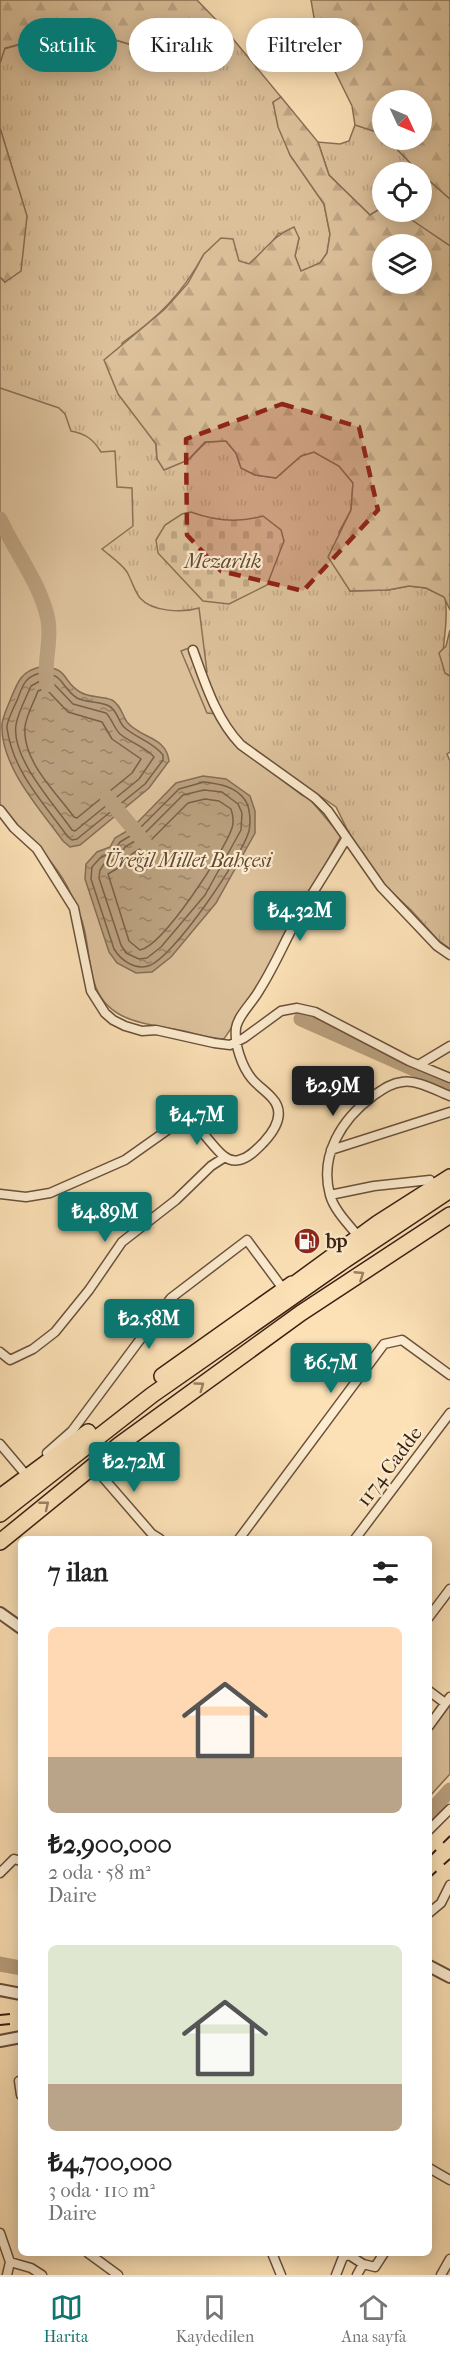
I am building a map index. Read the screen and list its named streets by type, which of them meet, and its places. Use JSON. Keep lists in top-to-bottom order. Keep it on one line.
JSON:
{"streets":{"street":["1174 Cadde"]},"parks":["Mezarlık","Üreğil Millet Bahçesi"],"places":{"fuel station":["bp"]},"north":"bottom right","page":{"chip":["Satılık","Kiralık","Filtreler"],"price":["₺4.32M","₺2.9M","₺4.7M","₺4.89M","₺2.58M","₺6.7M","₺2.72M"],"heading":"7 ilan","list":[{"name":"₺2,900,000","note":"2 oda · 58 m² · Daire"},{"name":"₺4,700,000","note":"3 oda · 110 m² · Daire"}],"tabs":["Harita","Kaydedilen","Ana sayfa"]}}
